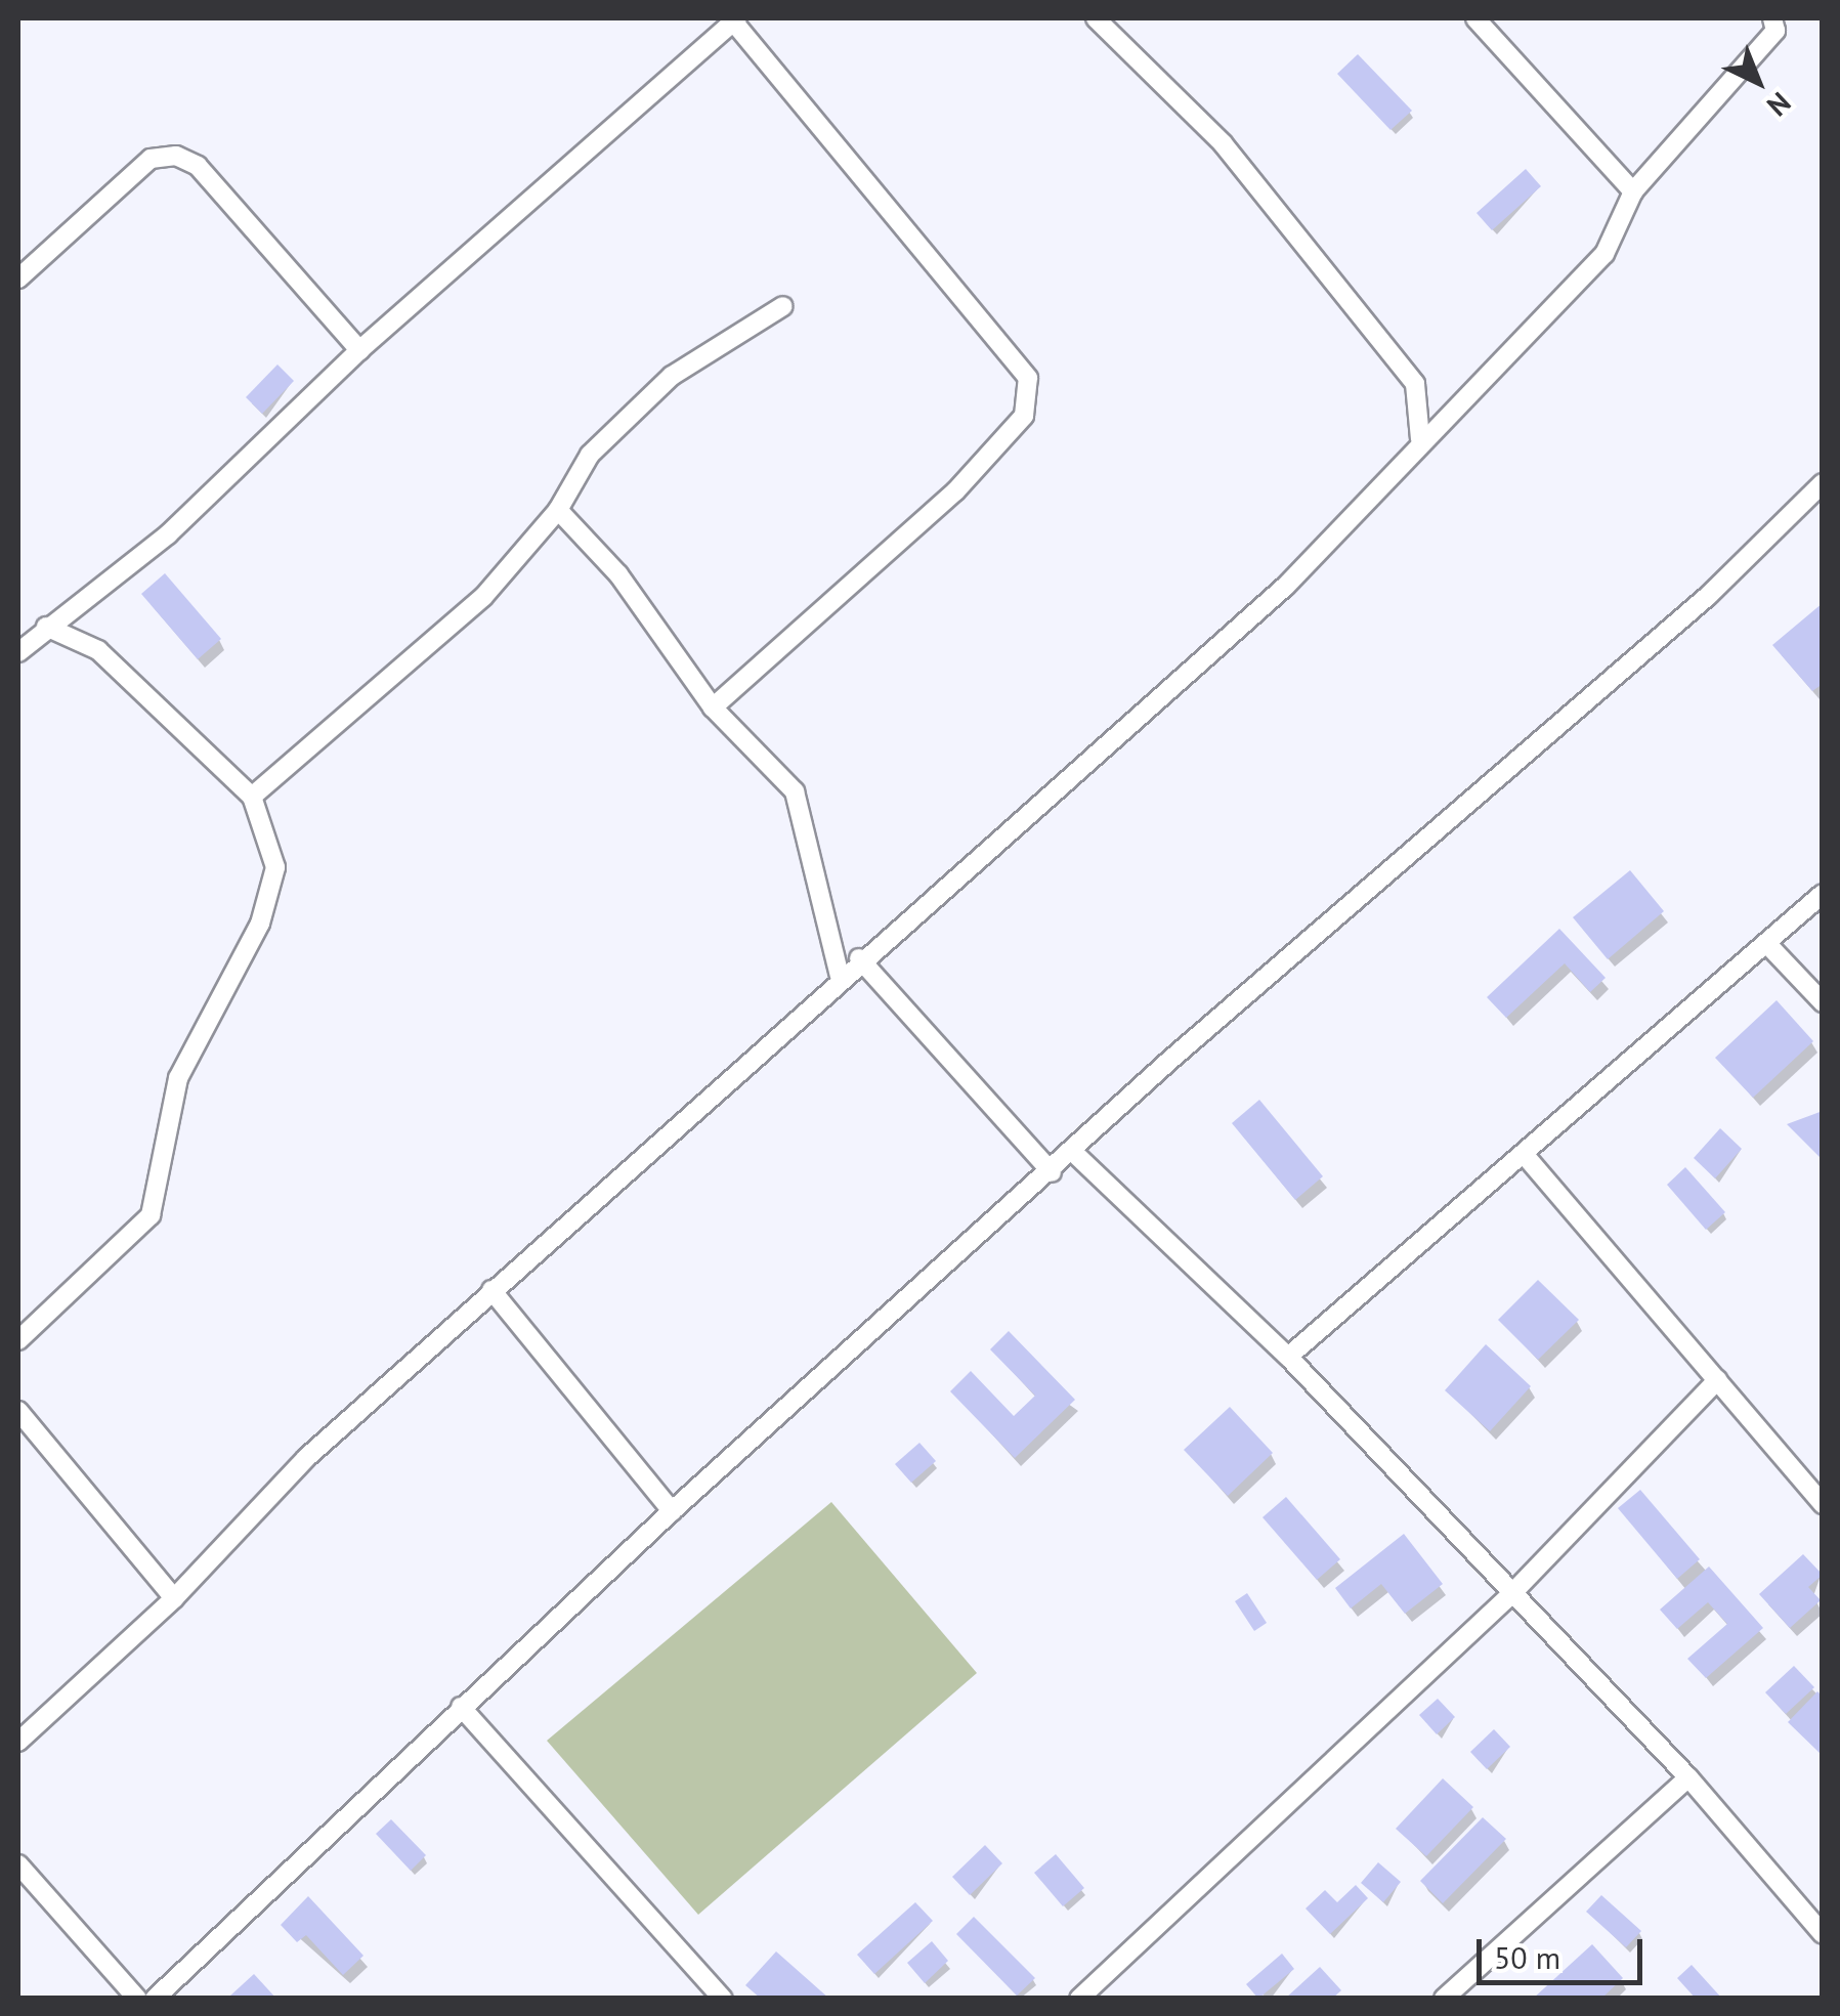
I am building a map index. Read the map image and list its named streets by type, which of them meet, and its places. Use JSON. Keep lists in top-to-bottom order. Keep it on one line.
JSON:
{"scale_bar":"50 m","north":"bottom right"}
